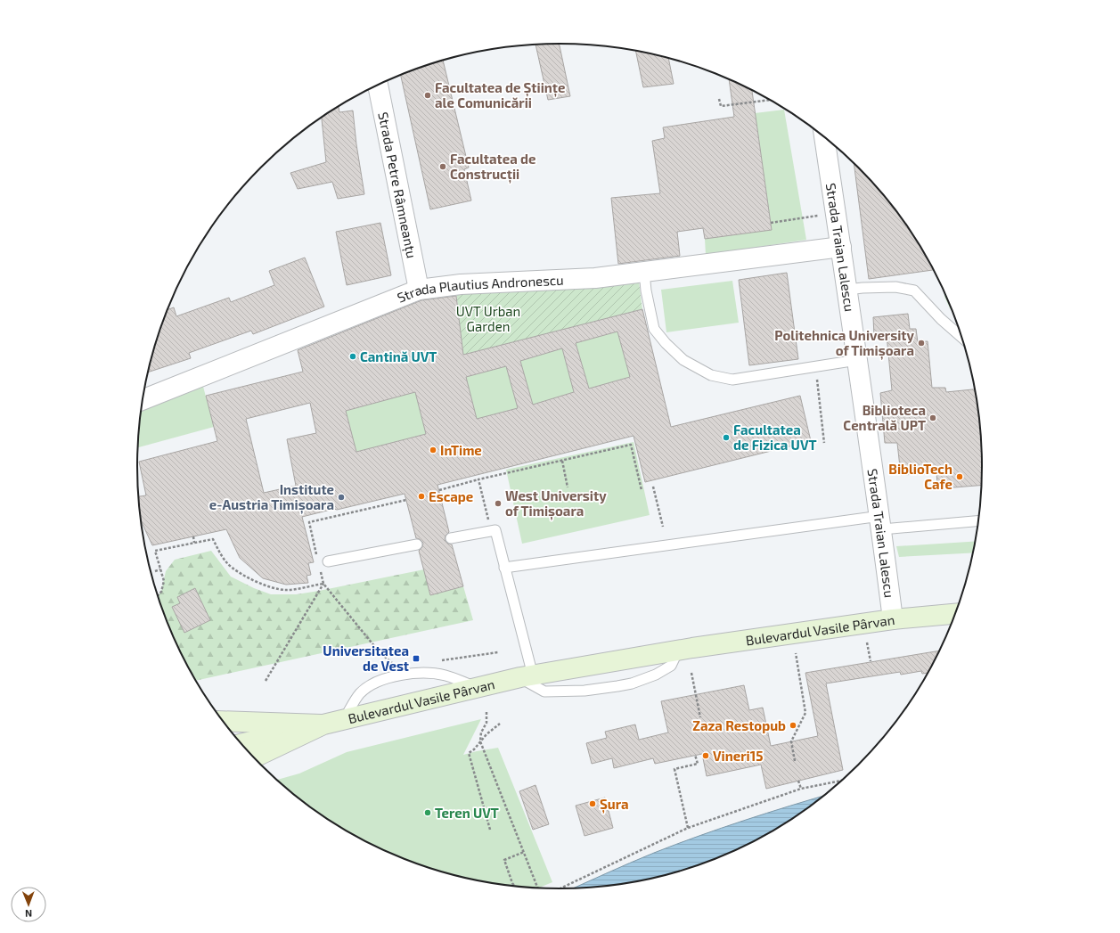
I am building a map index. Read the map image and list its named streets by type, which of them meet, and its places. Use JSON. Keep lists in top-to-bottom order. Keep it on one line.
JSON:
{"streets":{"main road":["Bulevardul Vasile Pârvan"],"street":["Strada Petre Râmneanțu","Strada Traian Lalescu","Strada Plautius Andronescu"]},"crossings":[["Strada Petre Râmneanțu","Strada Plautius Andronescu"],["Strada Traian Lalescu","Strada Plautius Andronescu"],["Strada Traian Lalescu","Bulevardul Vasile Pârvan"]],"parks":["UVT Urban Garden"],"places":{"other":["Facultatea de Științe ale Comunicării","Facultatea de Construcții","Politehnica University of Timișoara","Cantină UVT","Biblioteca Centrală UPT","Facultatea de Fizica UVT","InTime","BiblioTech Cafe","Escape","Institute e-Austria Timișoara","West University of Timișoara","Zaza Restopub","Vineri15","Șura","Teren UVT"],"transit":["Universitatea de Vest"]},"north":"bottom"}
